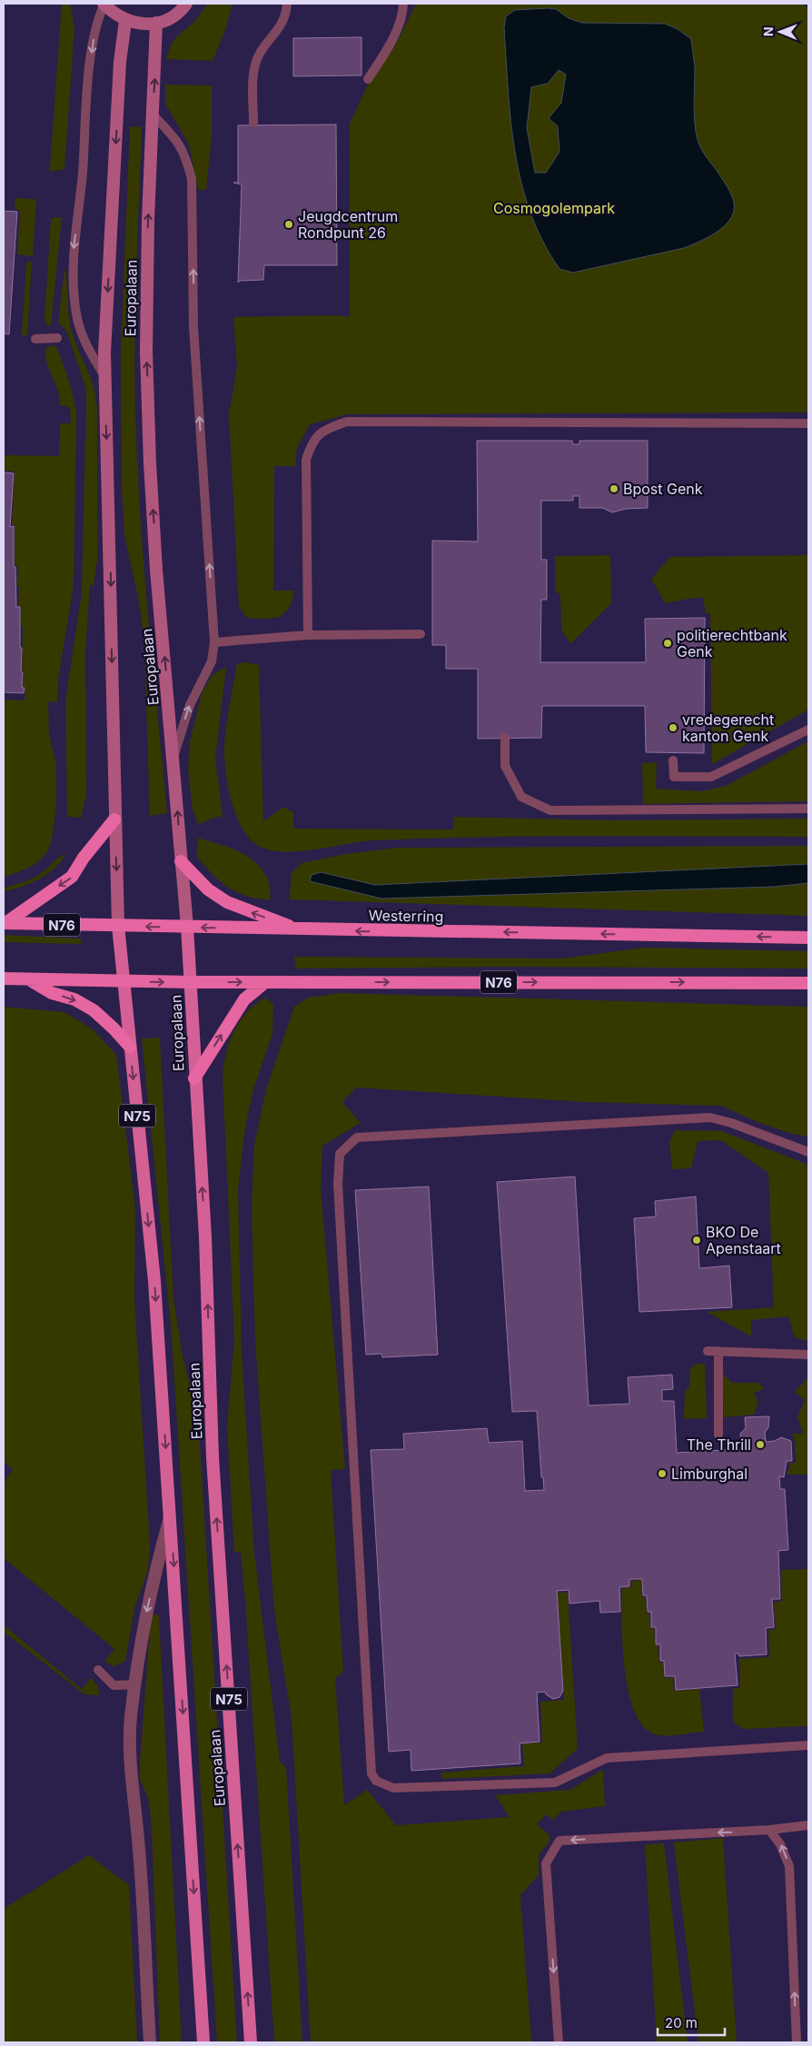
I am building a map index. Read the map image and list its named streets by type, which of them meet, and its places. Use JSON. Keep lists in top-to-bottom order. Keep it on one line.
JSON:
{"streets":{"highway":["Westerring","N76"],"main road":["Europalaan","N75"]},"crossings":[["Europalaan","Westerring"],["Europalaan","N76"]],"parks":["Cosmogolempark"],"places":["Jeugdcentrum Rondpunt 26","Bpost Genk","politierechtbank Genk","vredegerecht kanton Genk","BKO De Apenstaart","The Thrill","Limburghal"],"scale_bar":"20 m","north":"left"}
